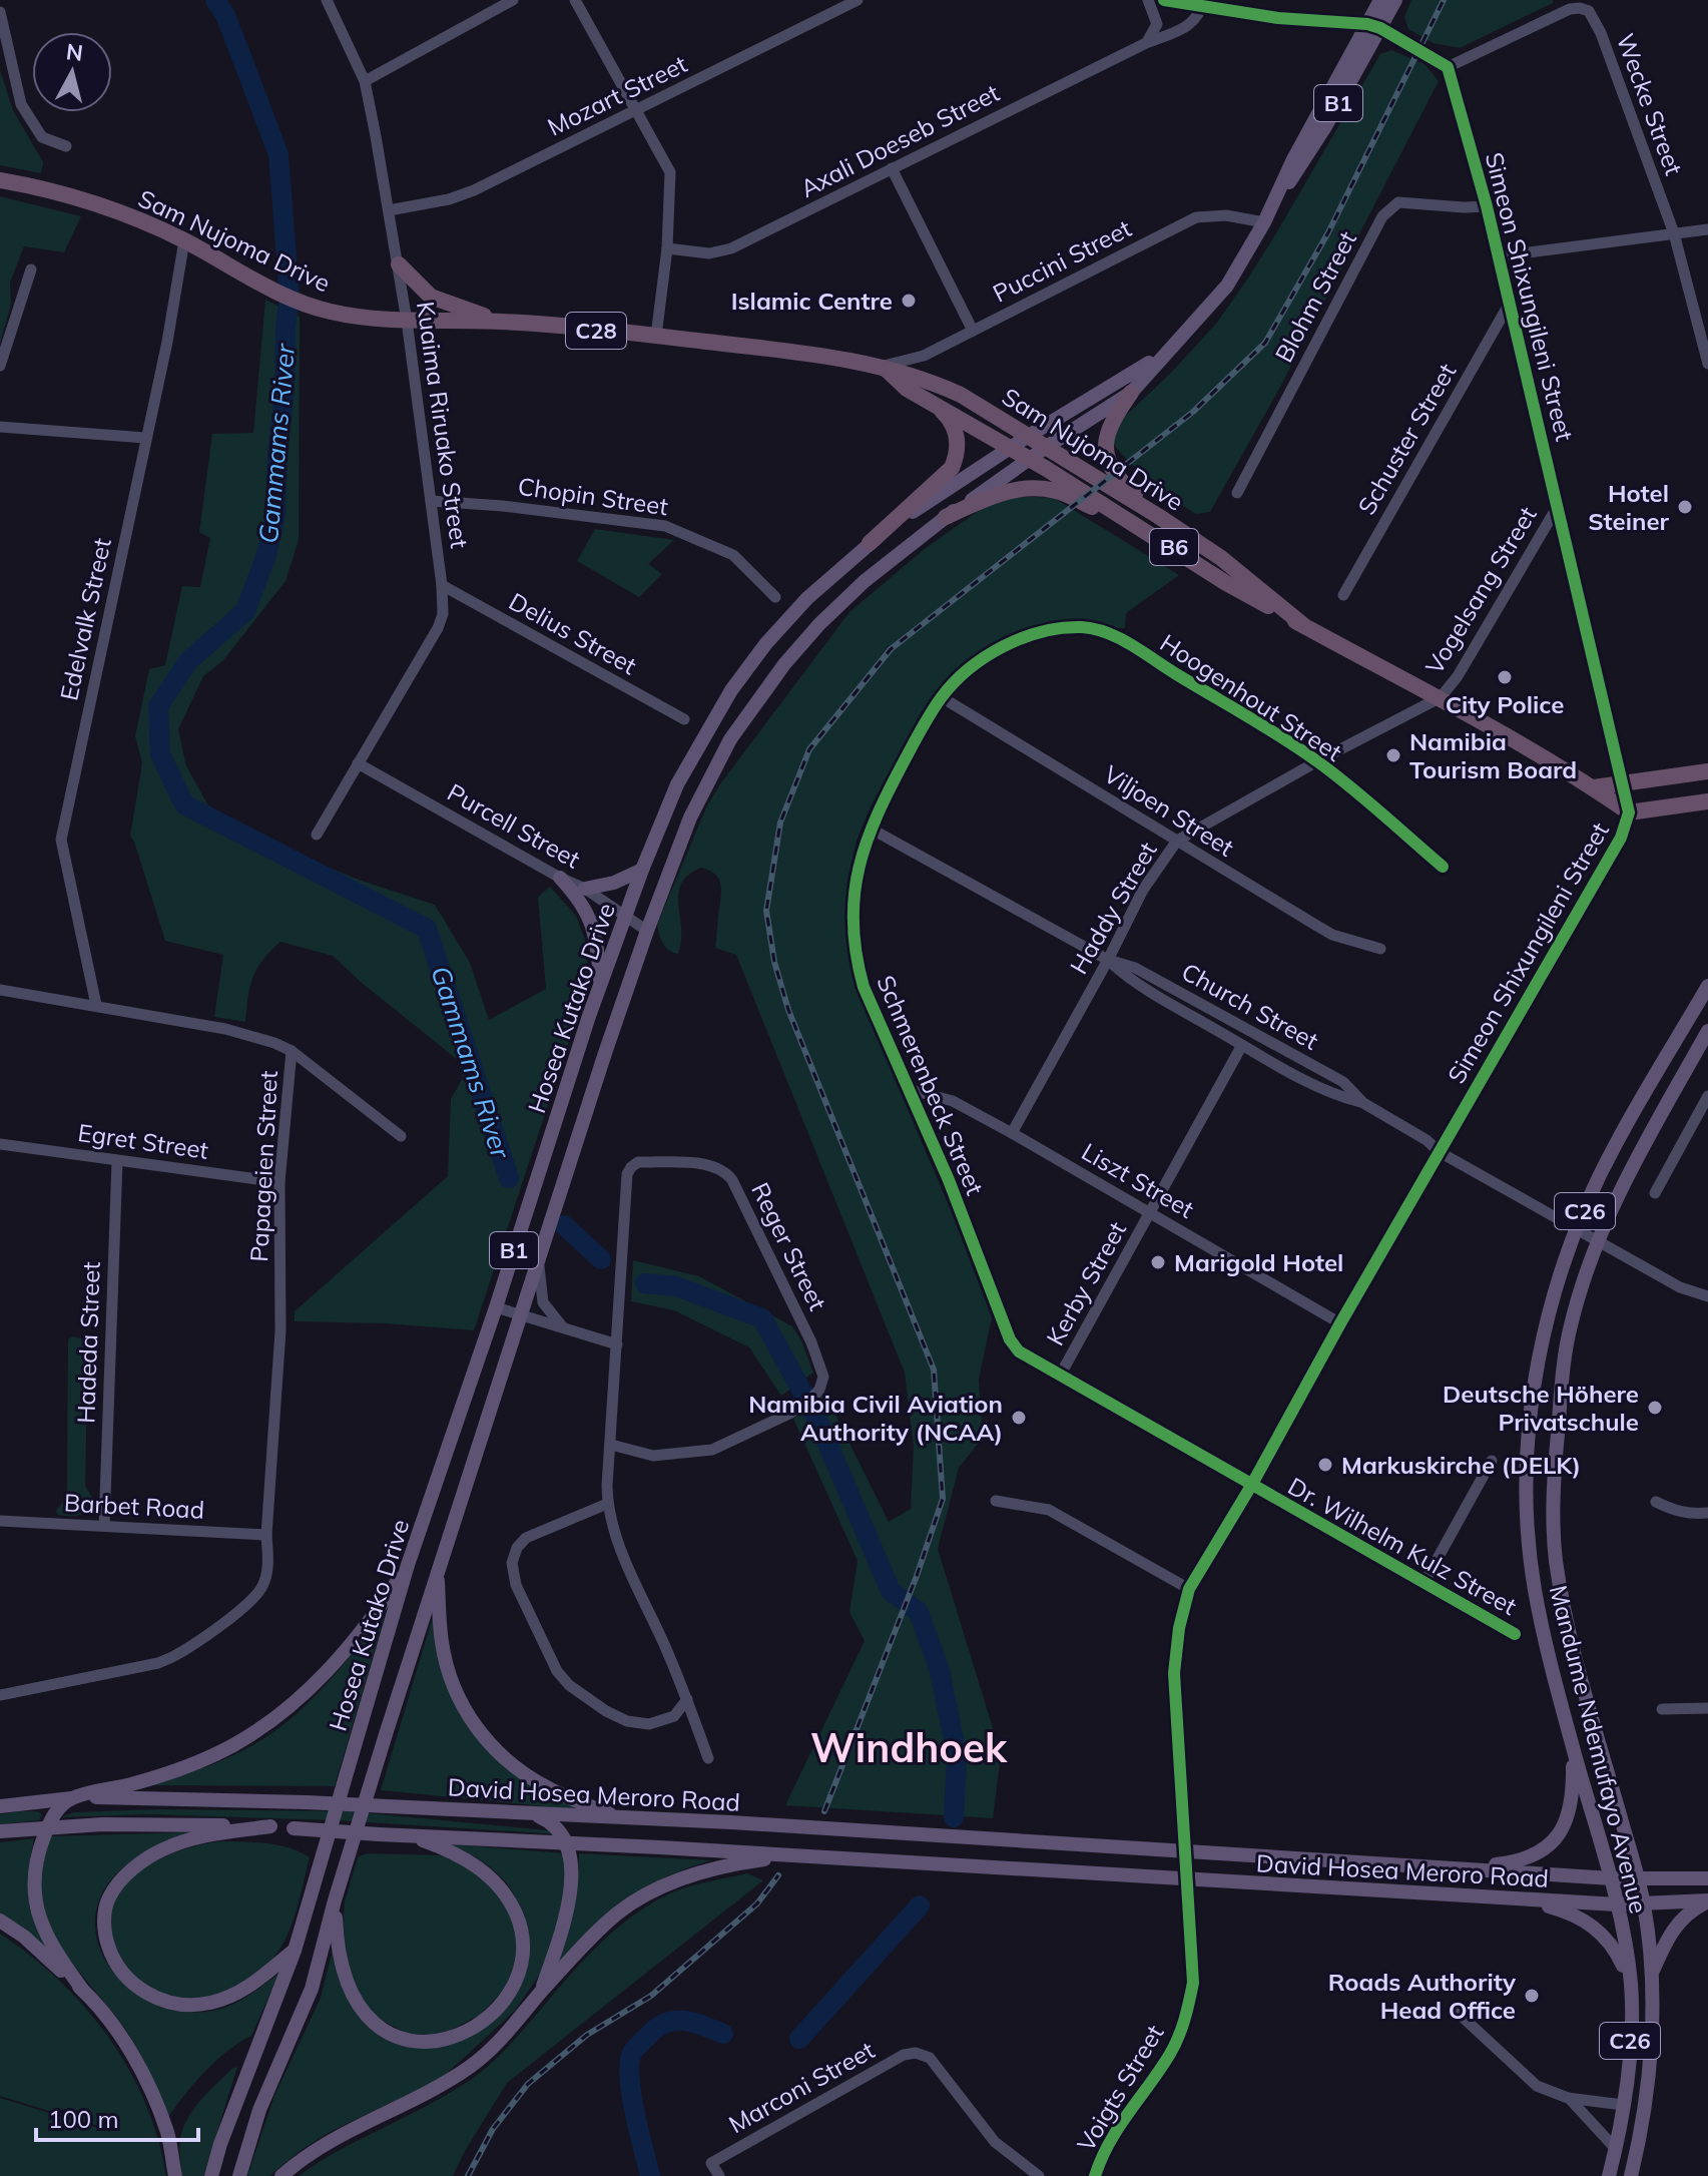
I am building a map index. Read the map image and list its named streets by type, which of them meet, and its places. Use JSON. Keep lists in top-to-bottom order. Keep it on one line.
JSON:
{"streets":{"highway":["Sam Nujoma Drive","C28","B6"],"main road":["B1","Hosea Kutako Drive","C26","Mandume Ndemufayo Avenue","David Hosea Meroro Road"],"street":["Mozart Street","Wecke Street","Axali Doeseb Street","Puccini Street","Blohm Street","Simeon Shixungileni Street","Kuaima Riruako Street","Schuster Street","Chopin Street","Vogelsang Street","Edelvalk Street","Delius Street","Hoogenhout Street","Viljoen Street","Purcell Street","Haddy Street","Church Street","Schmerenbeck Street","Egret Street","Papageien Street","Liszt Street","Reger Street","Kerby Street","Hadeda Street","Barbet Road","Dr. Wilhelm Kulz Street","Marconi Street","Voigts Street"]},"crossings":[["Mozart Street","Kuaima Riruako Street"],["Wecke Street","Simeon Shixungileni Street"],["Sam Nujoma Drive","Puccini Street"],["Sam Nujoma Drive","Simeon Shixungileni Street"],["Sam Nujoma Drive","Kuaima Riruako Street"],["Sam Nujoma Drive","Vogelsang Street"],["Sam Nujoma Drive","Edelvalk Street"],["Sam Nujoma Drive","Haddy Street"],["Sam Nujoma Drive","Hosea Kutako Drive"],["Puccini Street","Hosea Kutako Drive"],["Blohm Street","Simeon Shixungileni Street"],["Simeon Shixungileni Street","Schuster Street"],["Simeon Shixungileni Street","Vogelsang Street"],["Simeon Shixungileni Street","Church Street"],["Simeon Shixungileni Street","Liszt Street"],["Simeon Shixungileni Street","Dr. Wilhelm Kulz Street"],["Simeon Shixungileni Street","David Hosea Meroro Road"],["Kuaima Riruako Street","Chopin Street"],["Kuaima Riruako Street","Delius Street"],["Kuaima Riruako Street","Purcell Street"],["Vogelsang Street","Haddy Street"],["Edelvalk Street","Papageien Street"],["Hoogenhout Street","Haddy Street"],["Hoogenhout Street","Schmerenbeck Street"],["Viljoen Street","Haddy Street"],["Viljoen Street","Schmerenbeck Street"],["Purcell Street","Hosea Kutako Drive"],["Haddy Street","Church Street"],["Haddy Street","Liszt Street"],["Church Street","Schmerenbeck Street"],["Church Street","Kerby Street"],["Church Street","Mandume Ndemufayo Avenue"],["Schmerenbeck Street","Liszt Street"],["Schmerenbeck Street","Kerby Street"],["Schmerenbeck Street","Dr. Wilhelm Kulz Street"],["Egret Street","Papageien Street"],["Egret Street","Hadeda Street"],["Papageien Street","Barbet Road"],["Liszt Street","Kerby Street"],["Kerby Street","Dr. Wilhelm Kulz Street"],["Hadeda Street","Barbet Road"],["Mandume Ndemufayo Avenue","David Hosea Meroro Road"],["David Hosea Meroro Road","Voigts Street"]],"districts":["Windhoek"],"water":["Gammams River"],"places":["Islamic Centre","Hotel Steiner","City Police","Namibia Tourism Board","Marigold Hotel","Deutsche Höhere Privatschule","Namibia Civil Aviation Authority (NCAA)","Markuskirche (DELK)","Roads Authority Head Office"],"scale_bar":"100 m","north":"top"}
